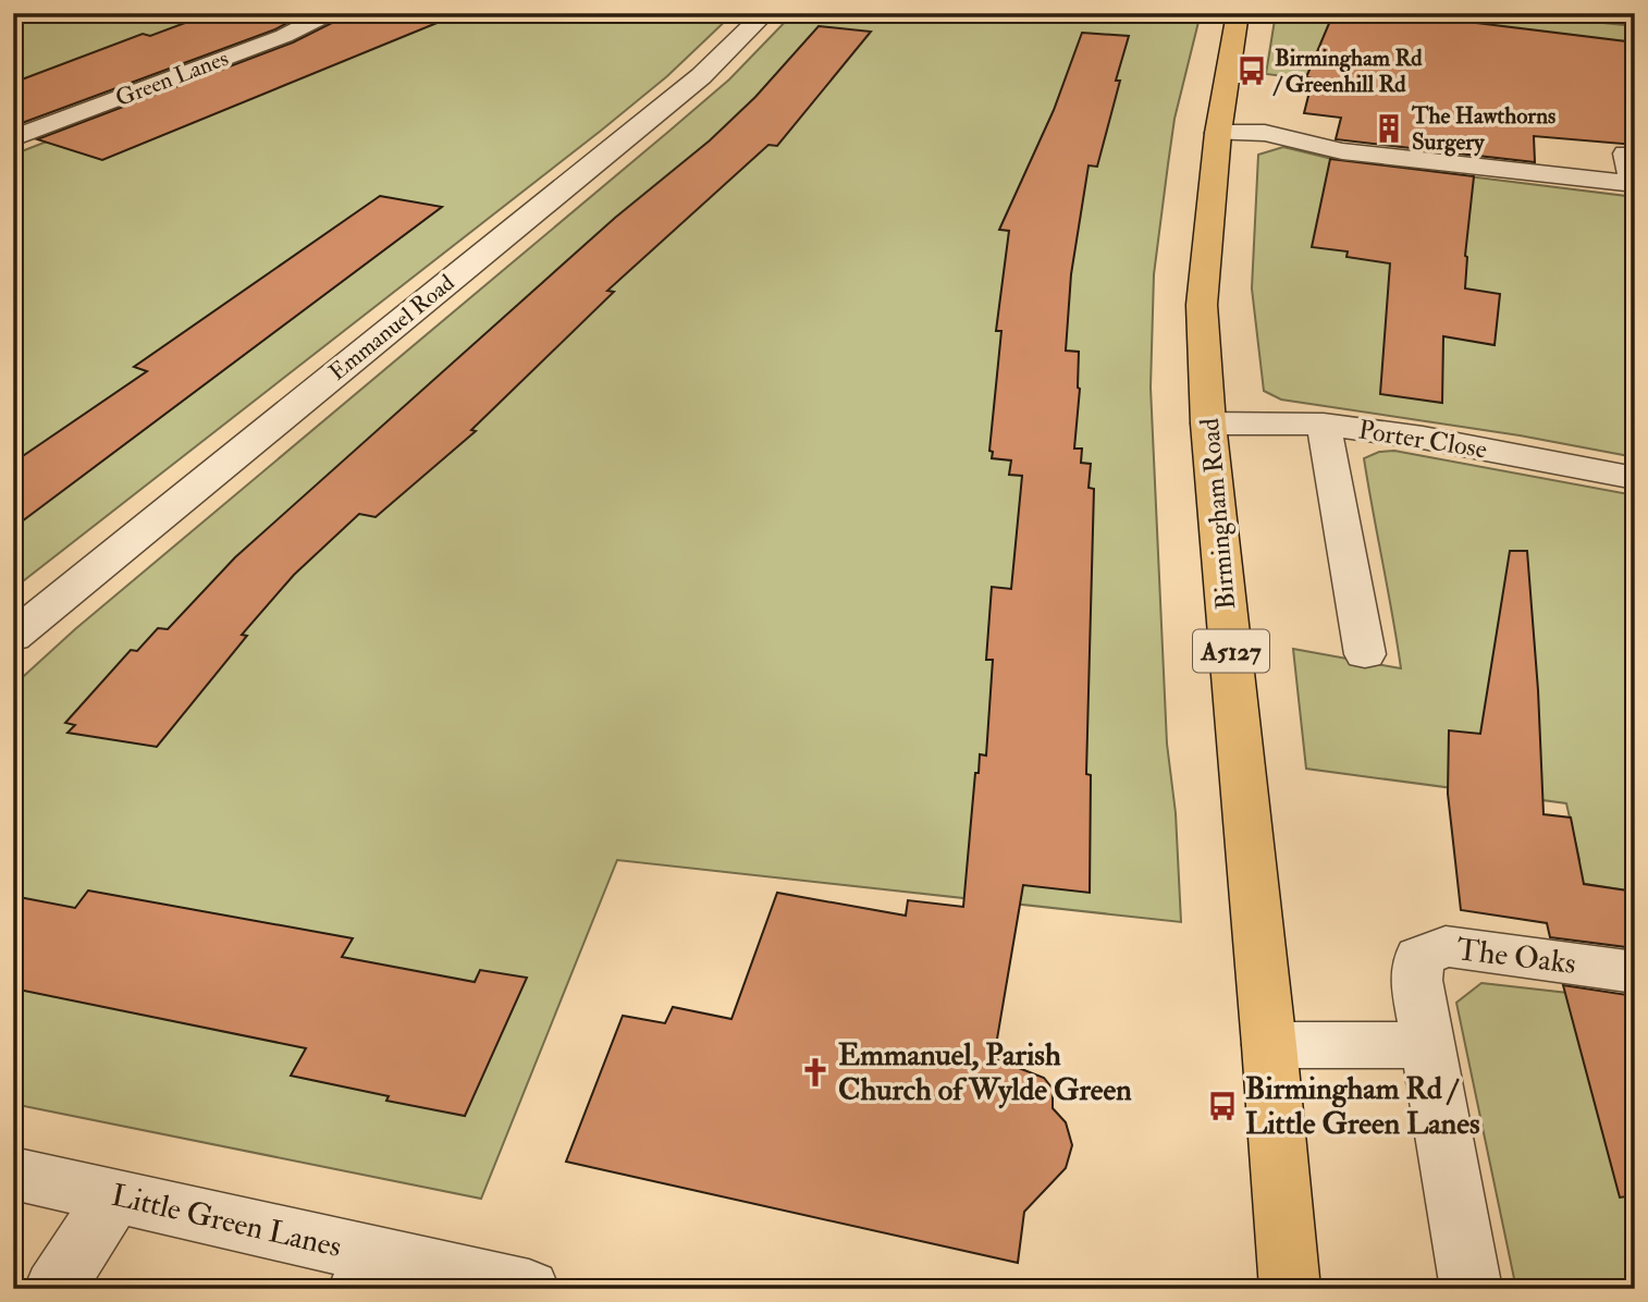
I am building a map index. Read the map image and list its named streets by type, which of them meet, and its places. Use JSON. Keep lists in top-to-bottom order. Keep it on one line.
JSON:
{"streets":{"main road":["Birmingham Road","A5127"],"street":["Green Lanes","Emmanuel Road","Porter Close","The Oaks","Little Green Lanes"]},"crossings":[["Porter Close","Birmingham Road"]],"places":{"bus stop":["Birmingham Rd / Greenhill Rd","Birmingham Rd / Little Green Lanes"],"building":["The Hawthorns Surgery"],"church":["Emmanuel, Parish Church of Wylde Green"]}}
